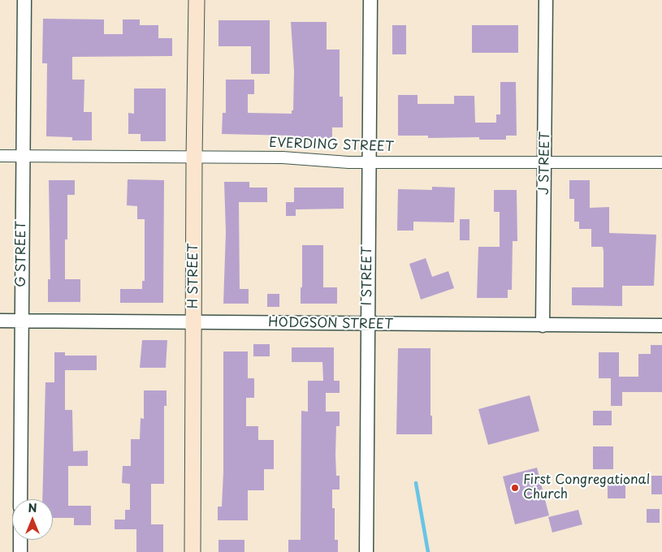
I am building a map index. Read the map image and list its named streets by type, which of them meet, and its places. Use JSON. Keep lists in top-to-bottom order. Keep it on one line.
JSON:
{"streets":{"main road":["H STREET"],"street":["EVERDING STREET","J STREET","G STREET","I STREET","HODGSON STREET"]},"crossings":[["EVERDING STREET","J STREET"],["EVERDING STREET","G STREET"],["EVERDING STREET","H STREET"],["EVERDING STREET","I STREET"],["J STREET","HODGSON STREET"],["G STREET","HODGSON STREET"],["H STREET","HODGSON STREET"],["I STREET","HODGSON STREET"]],"places":["First Congregational Church"],"north":"top"}
